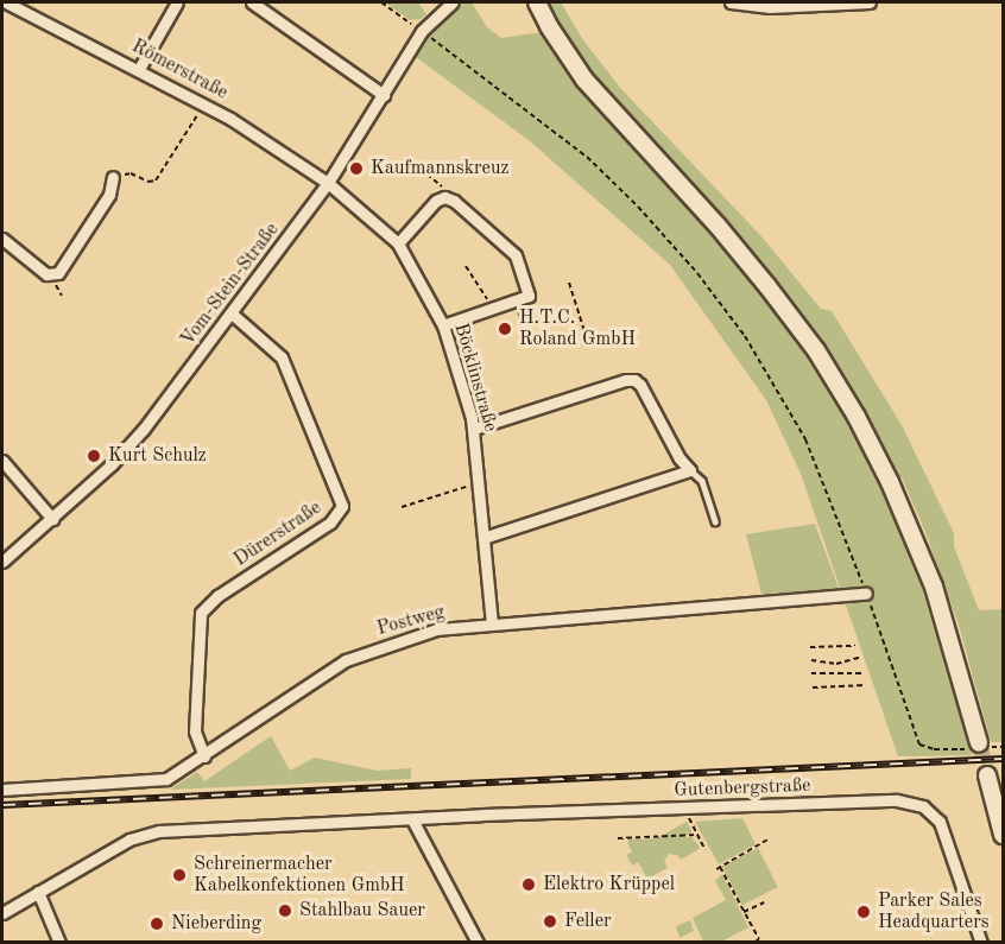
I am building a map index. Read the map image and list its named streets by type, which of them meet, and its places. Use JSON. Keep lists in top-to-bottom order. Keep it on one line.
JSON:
{"streets":{"street":["Römerstraße","Vom-Stein-Straße","Böcklinstraße","Dürerstraße","Postweg","Gutenbergstraße"]},"crossings":[["Römerstraße","Vom-Stein-Straße"],["Römerstraße","Böcklinstraße"],["Vom-Stein-Straße","Böcklinstraße"],["Vom-Stein-Straße","Dürerstraße"],["Böcklinstraße","Postweg"],["Dürerstraße","Postweg"]],"places":["Kaufmannskreuz","H.T.C. Roland GmbH","Kurt Schulz","Schreinermacher Kabelkonfektionen GmbH","Elektro Krüppel","Stahlbau Sauer","Parker Sales Headquarters","Feller","Nieberding"]}
